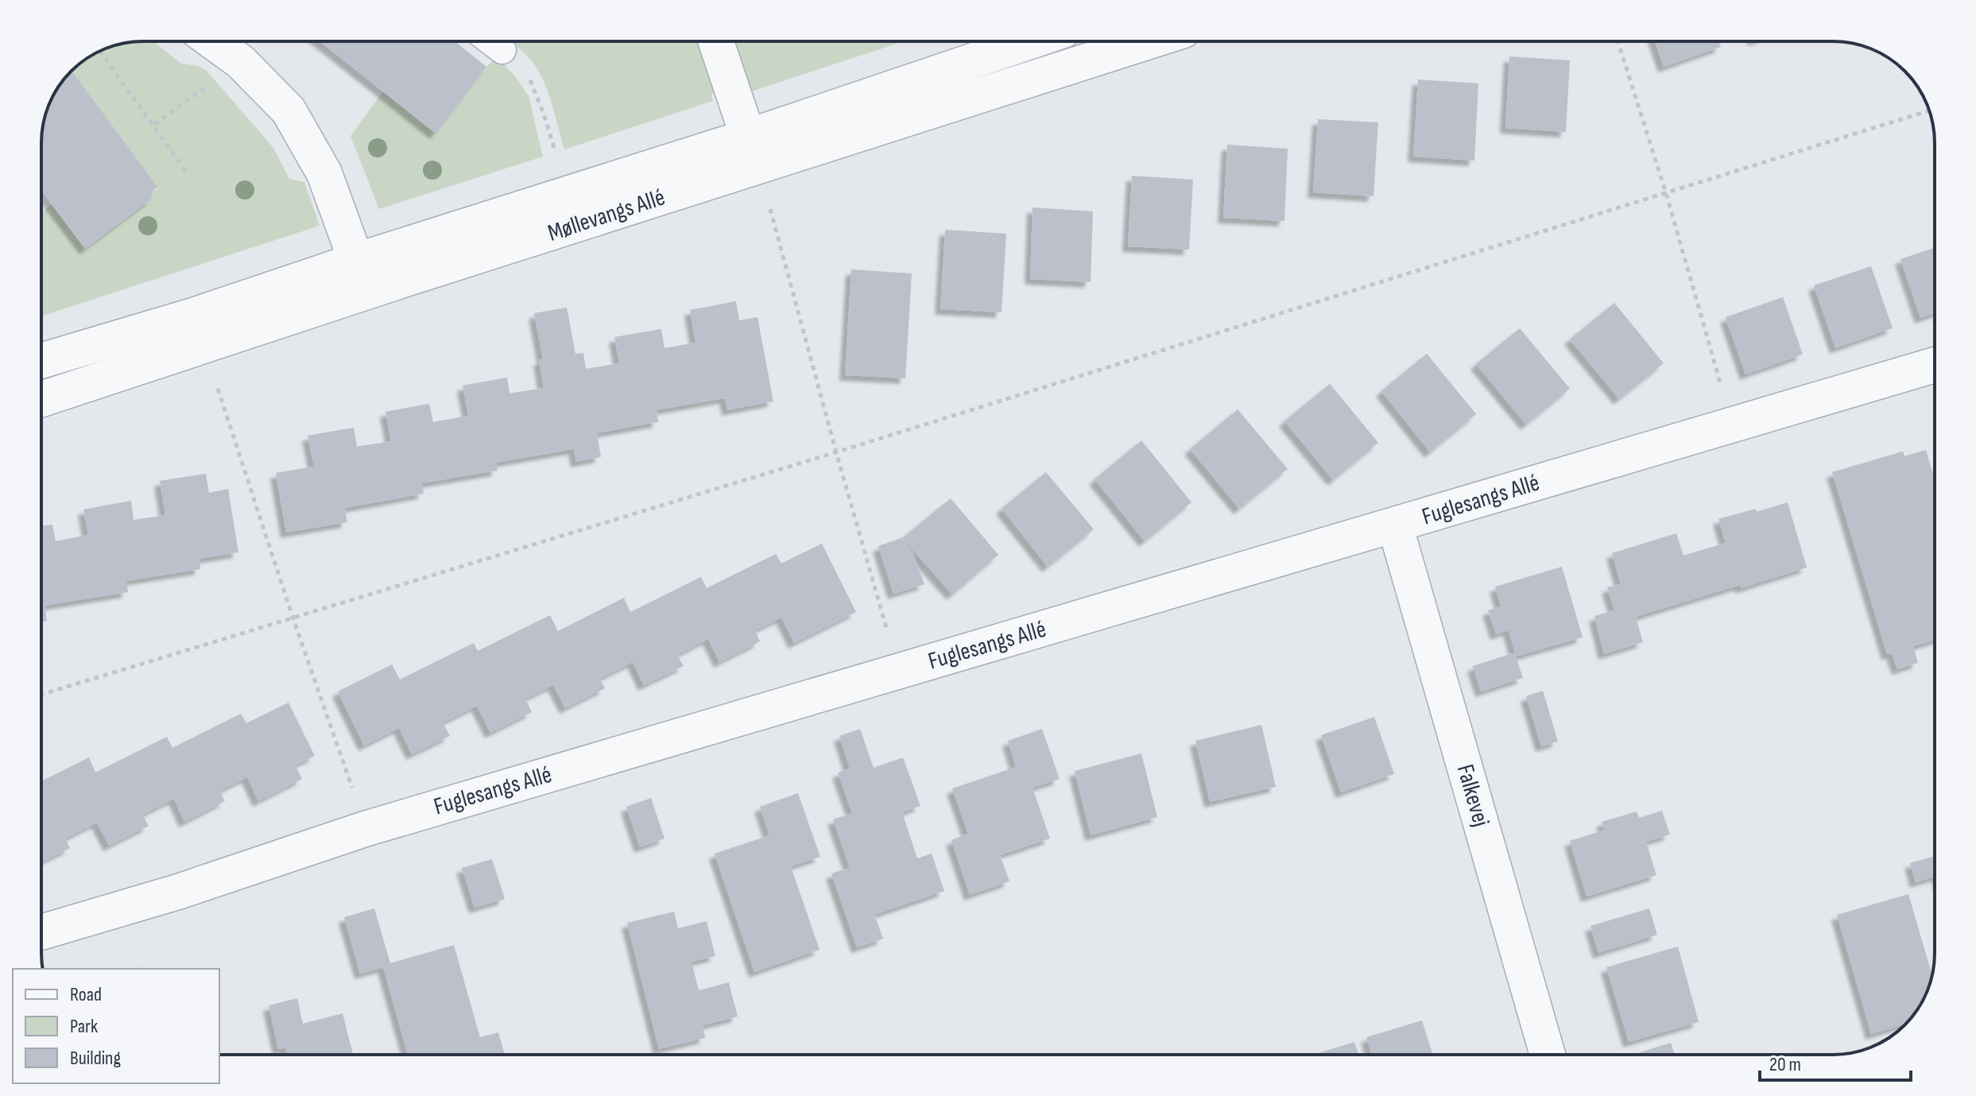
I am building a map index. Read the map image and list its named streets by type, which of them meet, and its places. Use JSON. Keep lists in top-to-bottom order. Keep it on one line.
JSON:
{"streets":{"street":["Møllevangs Allé","Fuglesangs Allé","Falkevej"]},"crossings":[["Fuglesangs Allé","Falkevej"]],"legend":["Road","Park","Building"],"scale_bar":"20 m"}
